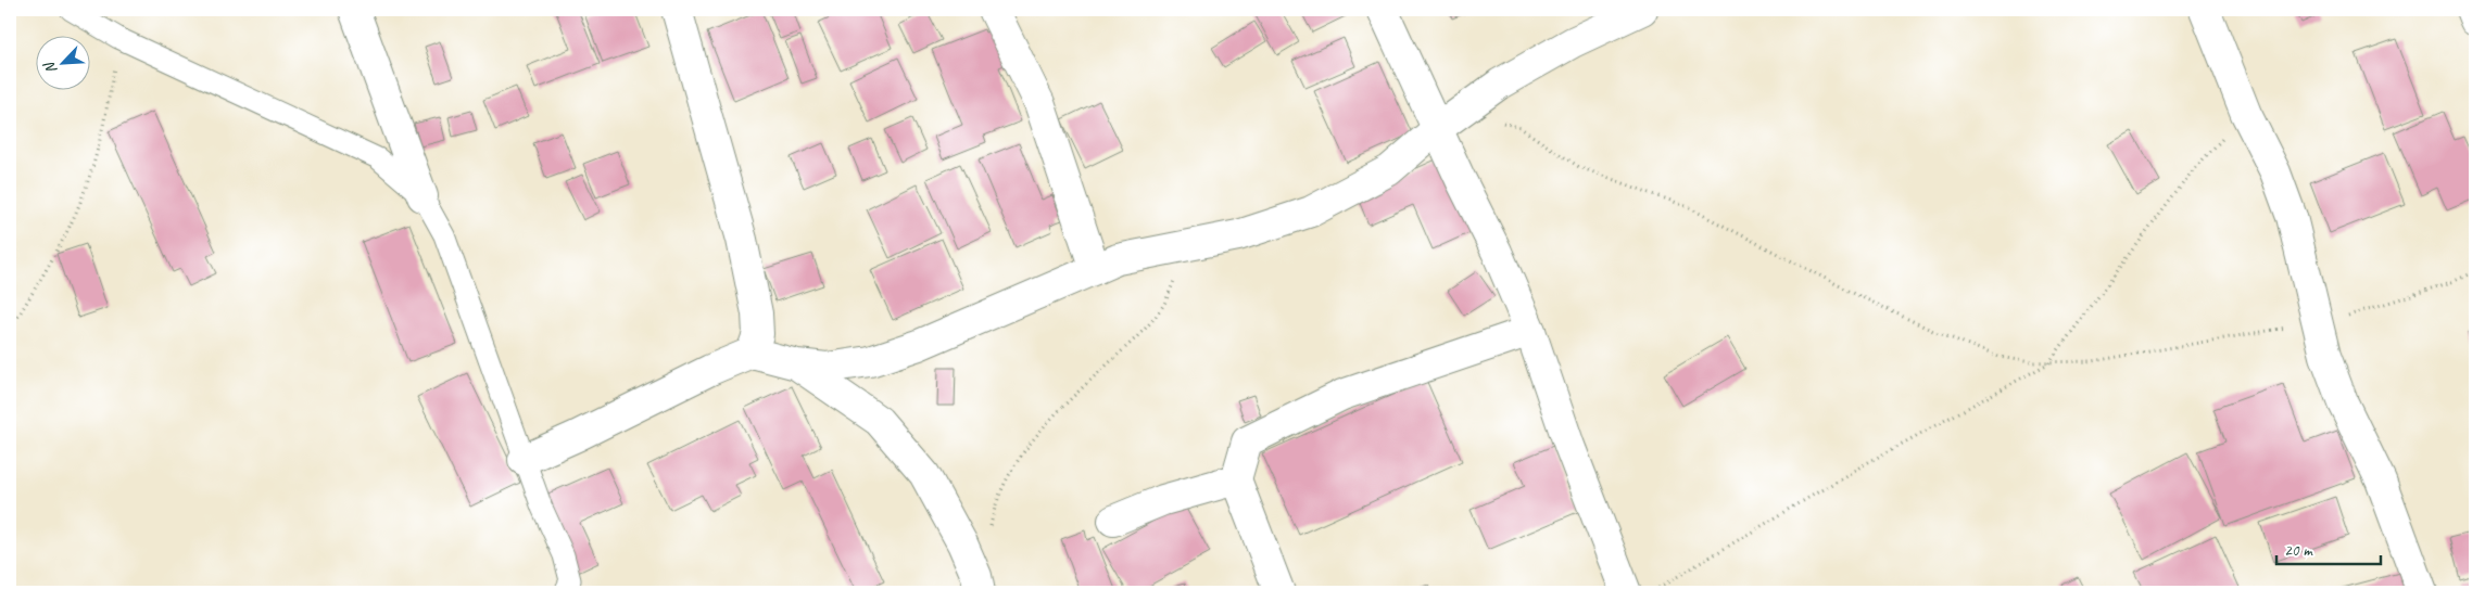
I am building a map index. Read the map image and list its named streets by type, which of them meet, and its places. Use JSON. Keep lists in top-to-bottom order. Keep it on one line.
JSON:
{"scale_bar":"20 m","north":"bottom left"}
